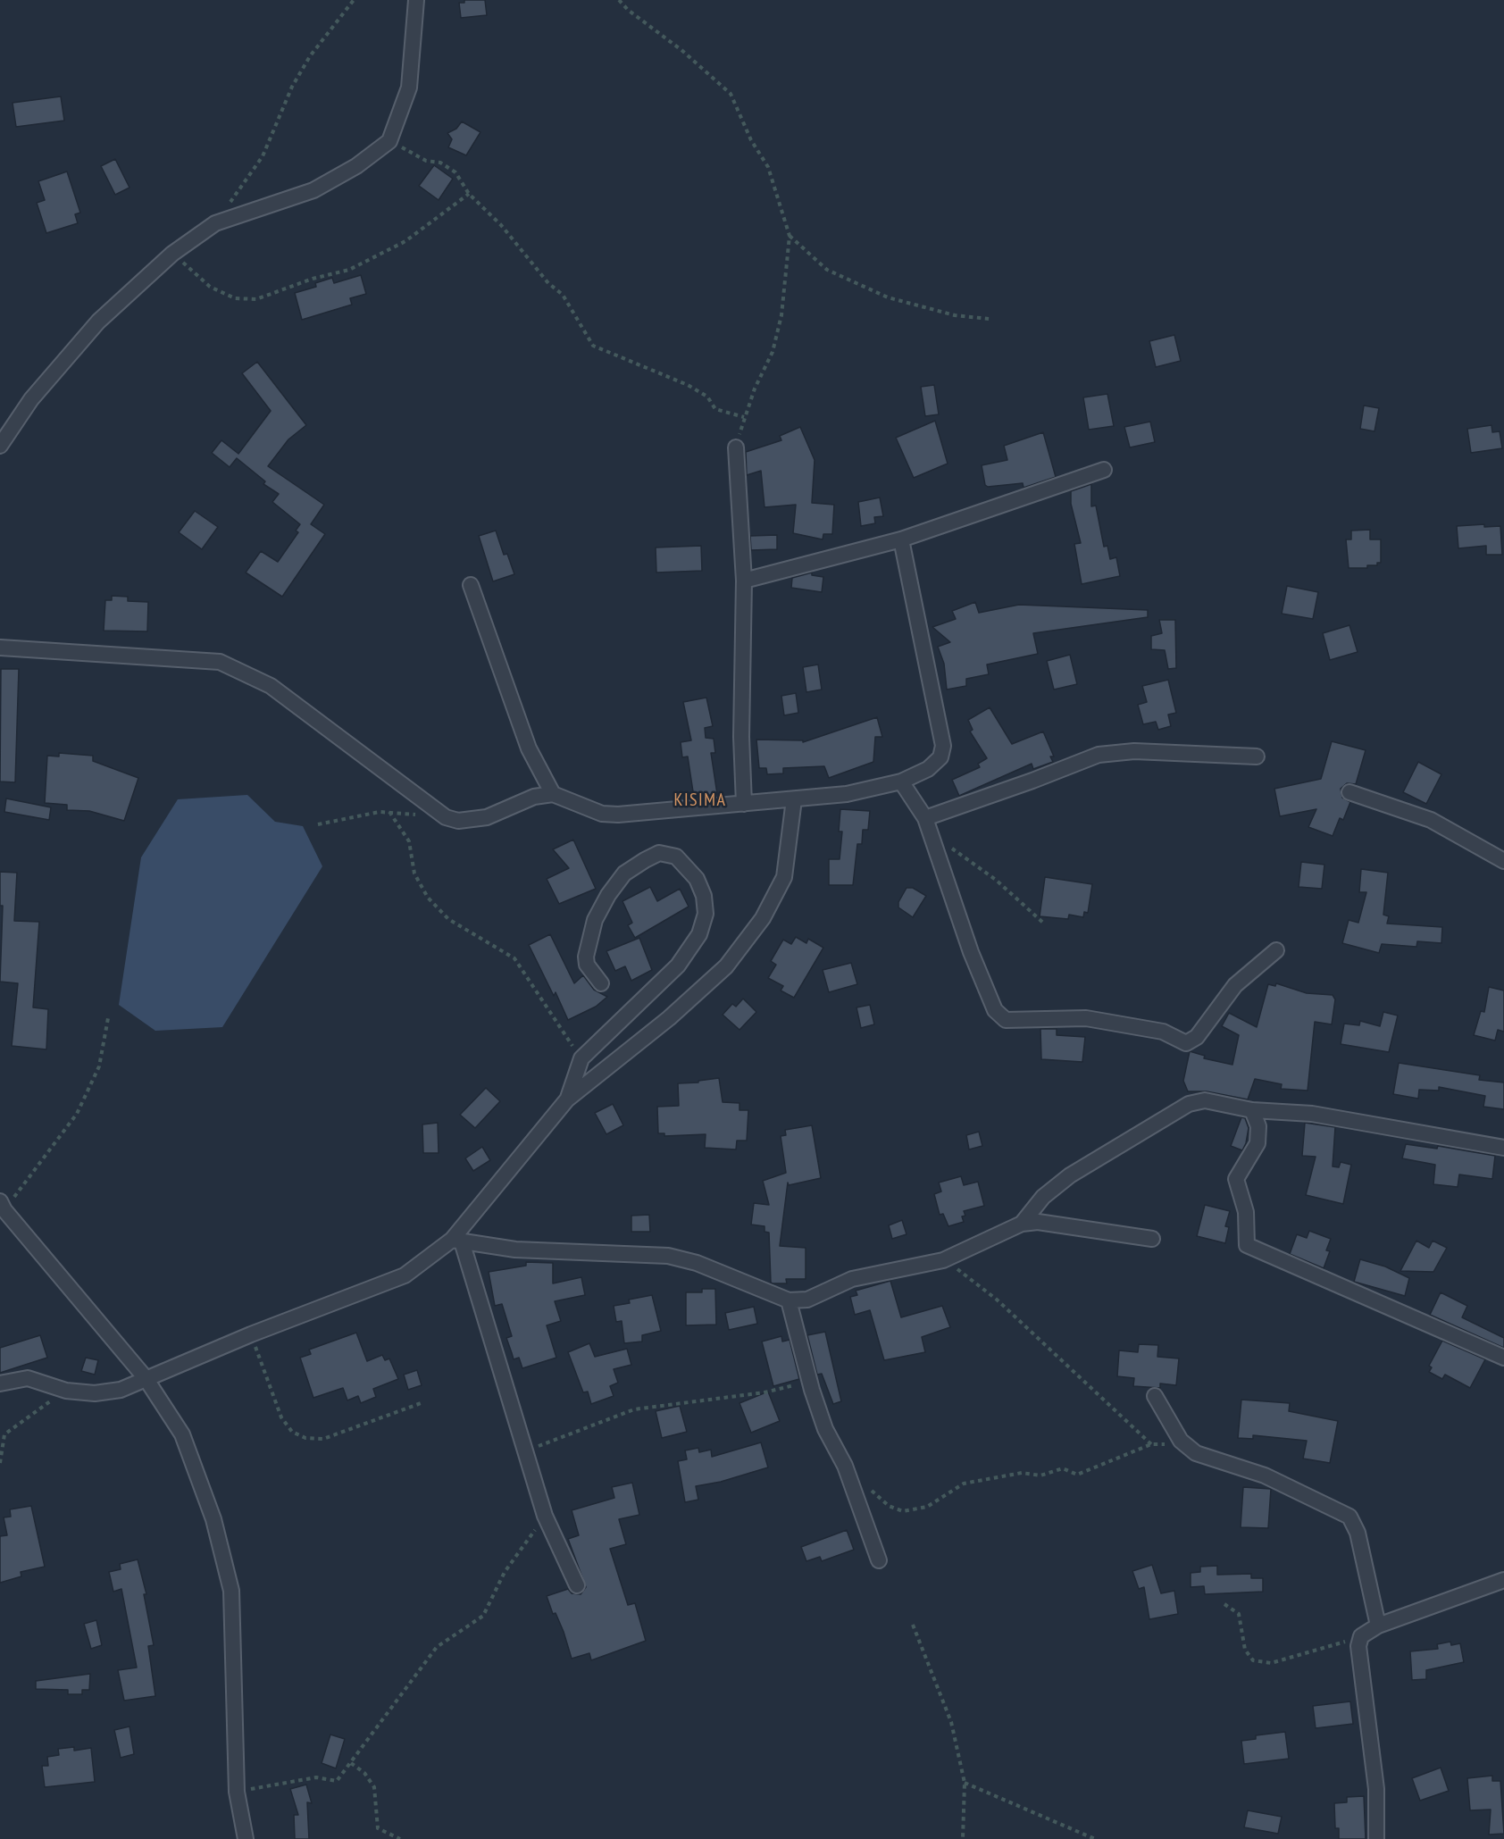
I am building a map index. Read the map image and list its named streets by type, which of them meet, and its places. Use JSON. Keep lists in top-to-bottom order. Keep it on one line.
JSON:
{"districts":["KISIMA"]}
